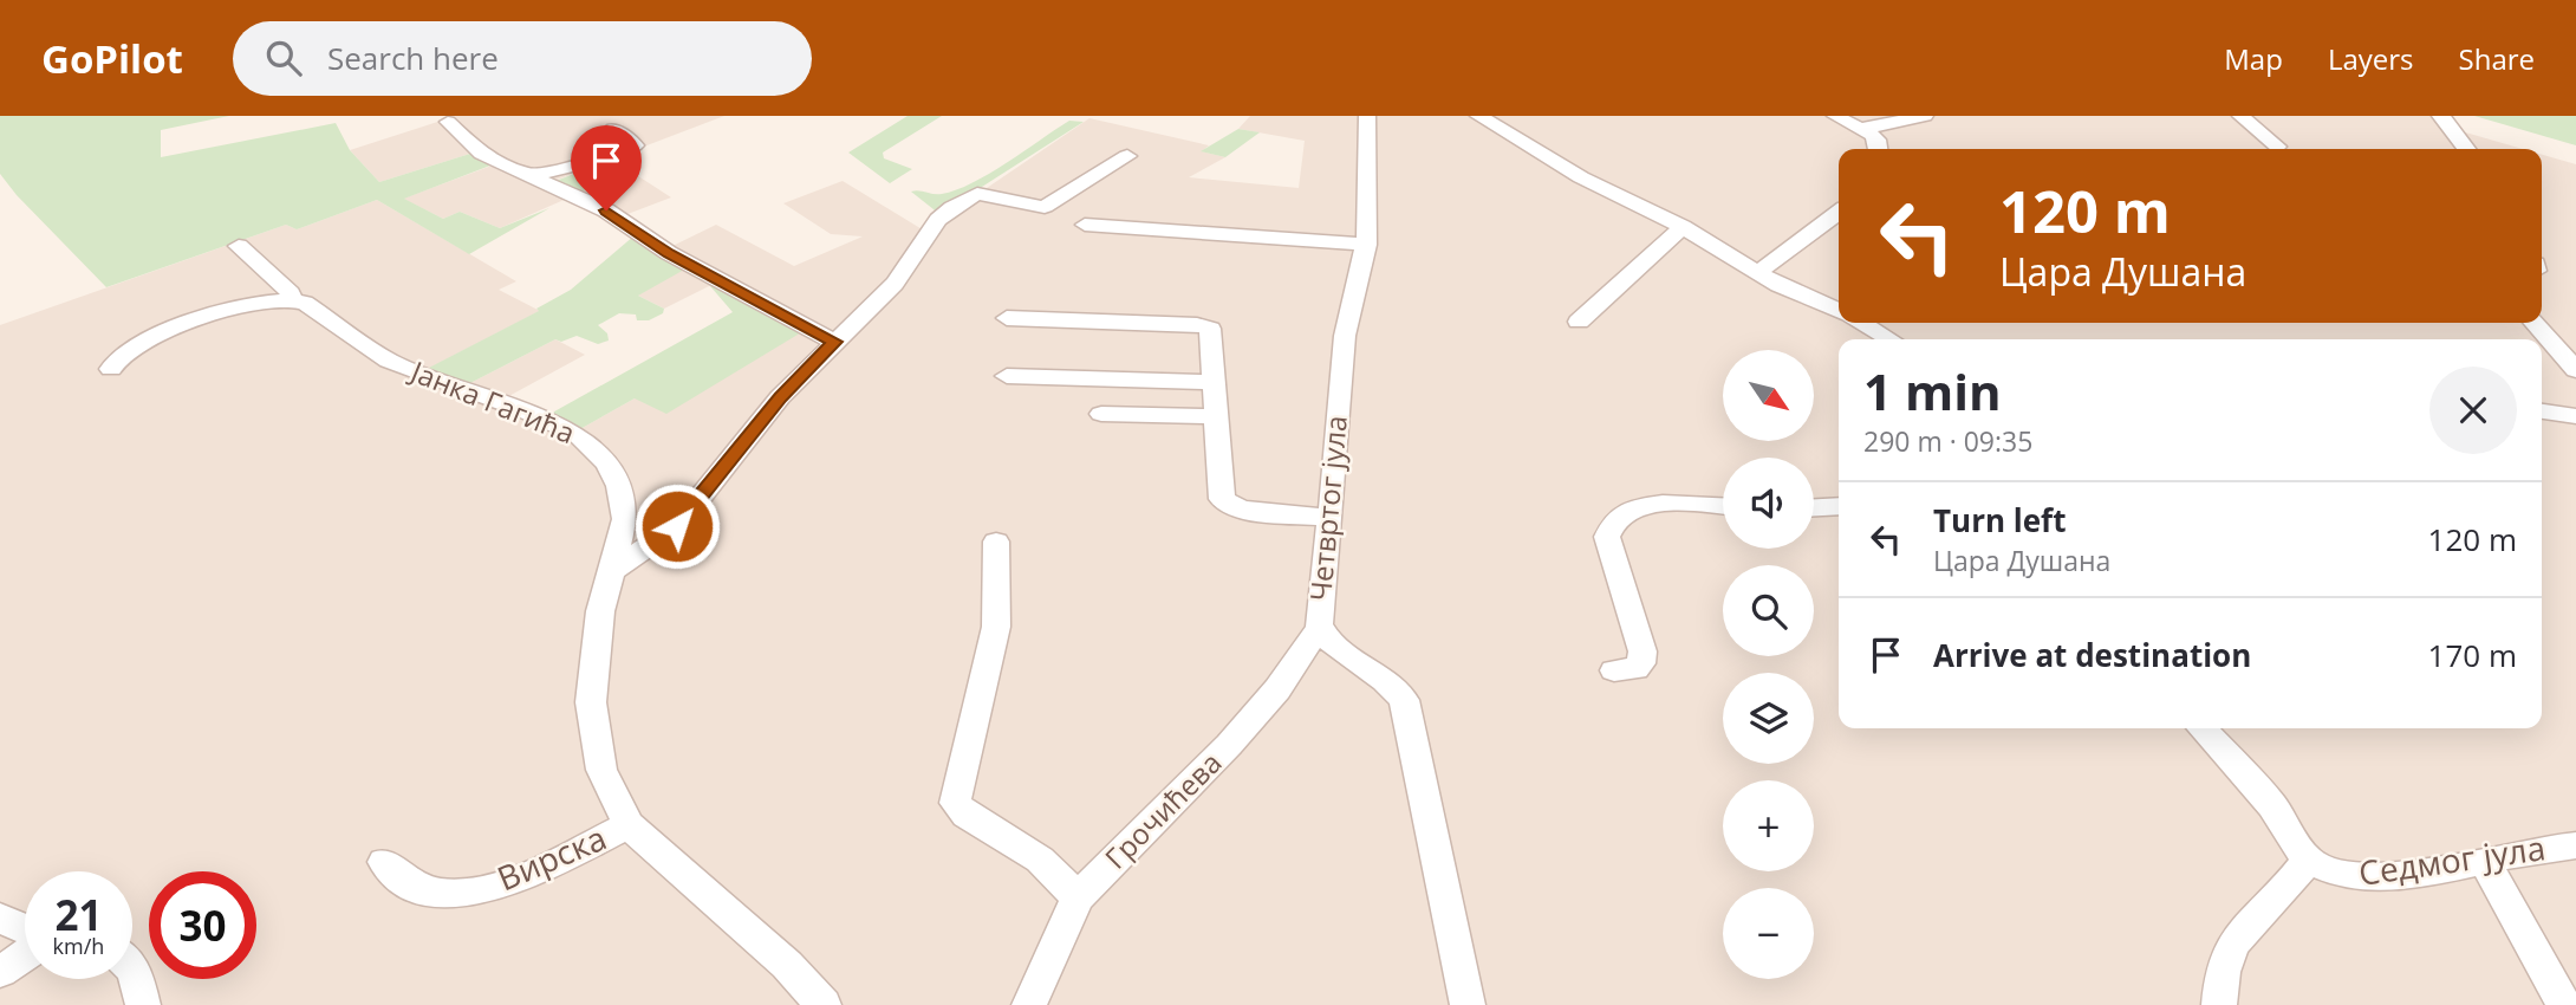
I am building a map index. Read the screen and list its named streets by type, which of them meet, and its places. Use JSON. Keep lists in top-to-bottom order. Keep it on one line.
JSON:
{"streets":{"street":["Јанка Гагића","Четвртог јула","Грочићева","Вирска","Седмог јула"]},"crossings":[["Јанка Гагића","Вирска"],["Четвртог јула","Грочићева"]],"north":"bottom right","page":{"header":"GoPilot","search":"Search here","nav":["Map","Layers","Share"],"turn":["120 m","Цара Душана"],"heading":["1 min","290 m · 09:35"],"map_buttons":["+","−"],"list":[{"name":"Turn left","note":"Цара Душана","value":"120 m"},{"name":"Arrive at destination","value":"170 m"}],"speed":"21 km/h","limit":"30"}}
